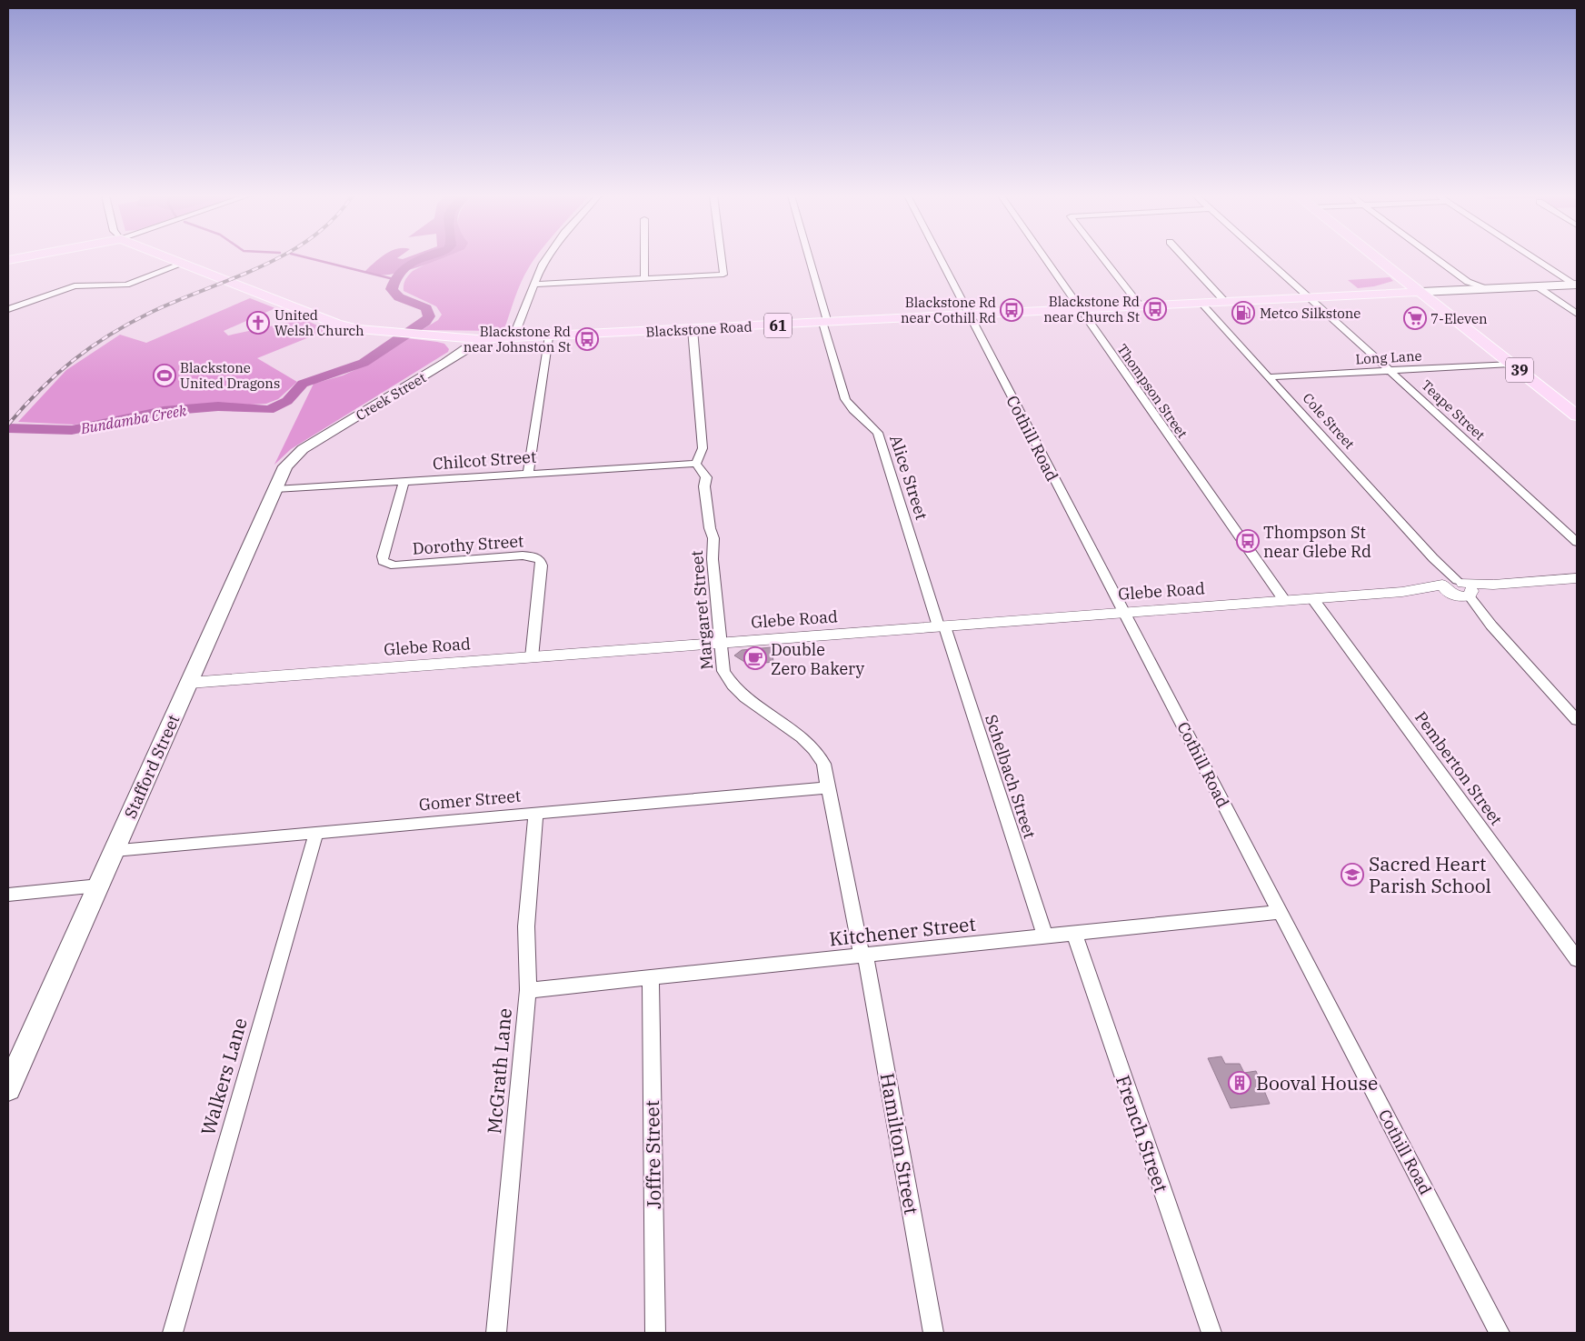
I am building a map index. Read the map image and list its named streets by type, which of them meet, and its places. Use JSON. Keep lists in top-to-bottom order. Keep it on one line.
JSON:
{"streets":{"main road":["61","Blackstone Road","39","Creek Street","Stafford Street"],"street":["Long Lane","Thompson Street","Teape Street","Cole Street","Cothill Road","Chilcot Street","Alice Street","Dorothy Street","Glebe Road","Margaret Street","Pemberton Street","Schelbach Street","Gomer Street","Kitchener Street","McGrath Lane","Walkers Lane","French Street","Hamilton Street","Joffre Street"]},"crossings":[["61","Blackstone Road"],["61","Creek Street"],["Blackstone Road","39"],["Blackstone Road","Thompson Street"],["Blackstone Road","Creek Street"],["Blackstone Road","Teape Street"],["Blackstone Road","Cole Street"],["Blackstone Road","Cothill Road"],["Blackstone Road","Alice Street"],["Long Lane","39"],["Long Lane","Teape Street"],["Long Lane","Cole Street"],["Thompson Street","Glebe Road"],["Creek Street","Stafford Street"],["Cole Street","Glebe Road"],["Cothill Road","Glebe Road"],["Cothill Road","Kitchener Street"],["Chilcot Street","Dorothy Street"],["Chilcot Street","Margaret Street"],["Chilcot Street","Stafford Street"],["Alice Street","Glebe Road"],["Alice Street","Schelbach Street"],["Dorothy Street","Glebe Road"],["Glebe Road","Margaret Street"],["Glebe Road","Stafford Street"],["Glebe Road","Pemberton Street"],["Glebe Road","Schelbach Street"],["Margaret Street","Gomer Street"],["Margaret Street","Kitchener Street"],["Margaret Street","Hamilton Street"],["Stafford Street","Gomer Street"],["Schelbach Street","Kitchener Street"],["Gomer Street","McGrath Lane"],["Gomer Street","Walkers Lane"],["Kitchener Street","McGrath Lane"],["Kitchener Street","French Street"],["Kitchener Street","Hamilton Street"],["Kitchener Street","Joffre Street"]],"water":["Bundamba Creek"],"places":{"bus stop":["Blackstone Rd near Church St","Blackstone Rd near Cothill Rd","Blackstone Rd near Johnston St","Thompson St near Glebe Rd"],"fuel station":["Metco Silkstone"],"supermarket":["7-Eleven"],"church":["United Welsh Church"],"sports":["Blackstone United Dragons"],"cafe":["Double Zero Bakery"],"school or university":["Sacred Heart Parish School"],"building":["Booval House"]}}
